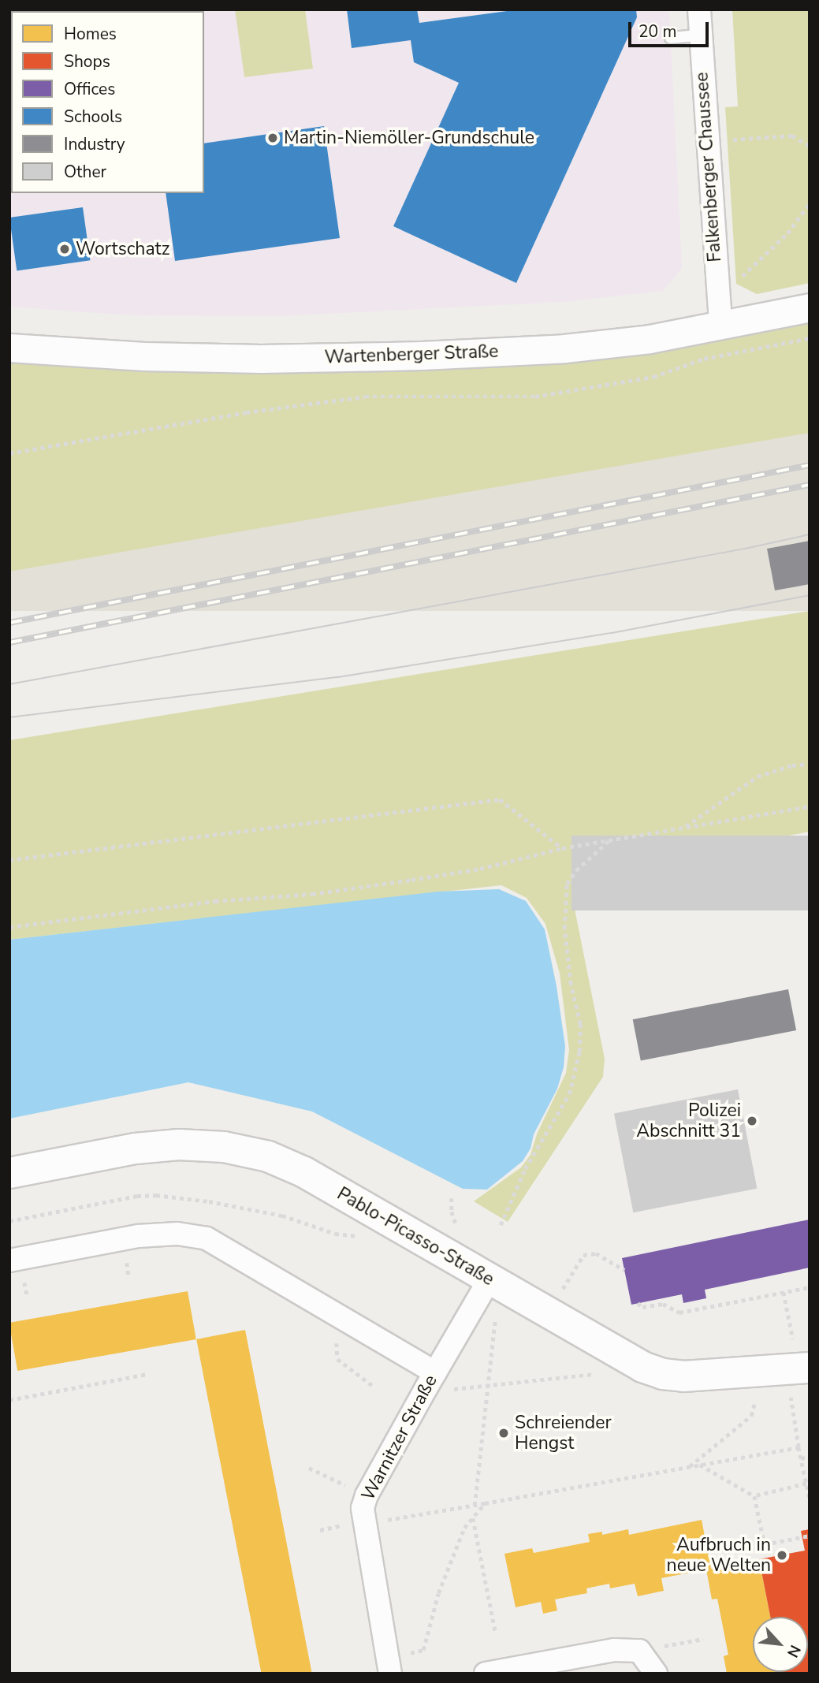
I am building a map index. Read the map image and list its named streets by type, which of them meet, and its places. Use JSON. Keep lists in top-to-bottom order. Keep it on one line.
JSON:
{"streets":{"main road":["Pablo-Picasso-Straße"],"street":["Falkenberger Chaussee","Wartenberger Straße","Warnitzer Straße"]},"crossings":[["Falkenberger Chaussee","Wartenberger Straße"],["Pablo-Picasso-Straße","Warnitzer Straße"]],"places":["Martin-Niemöller-Grundschule","Wortschatz","Polizei Abschnitt 31","Schreiender Hengst","Aufbruch in neue Welten"],"legend":["Homes","Shops","Offices","Schools","Industry","Other"],"scale_bar":"20 m","north":"bottom right"}
